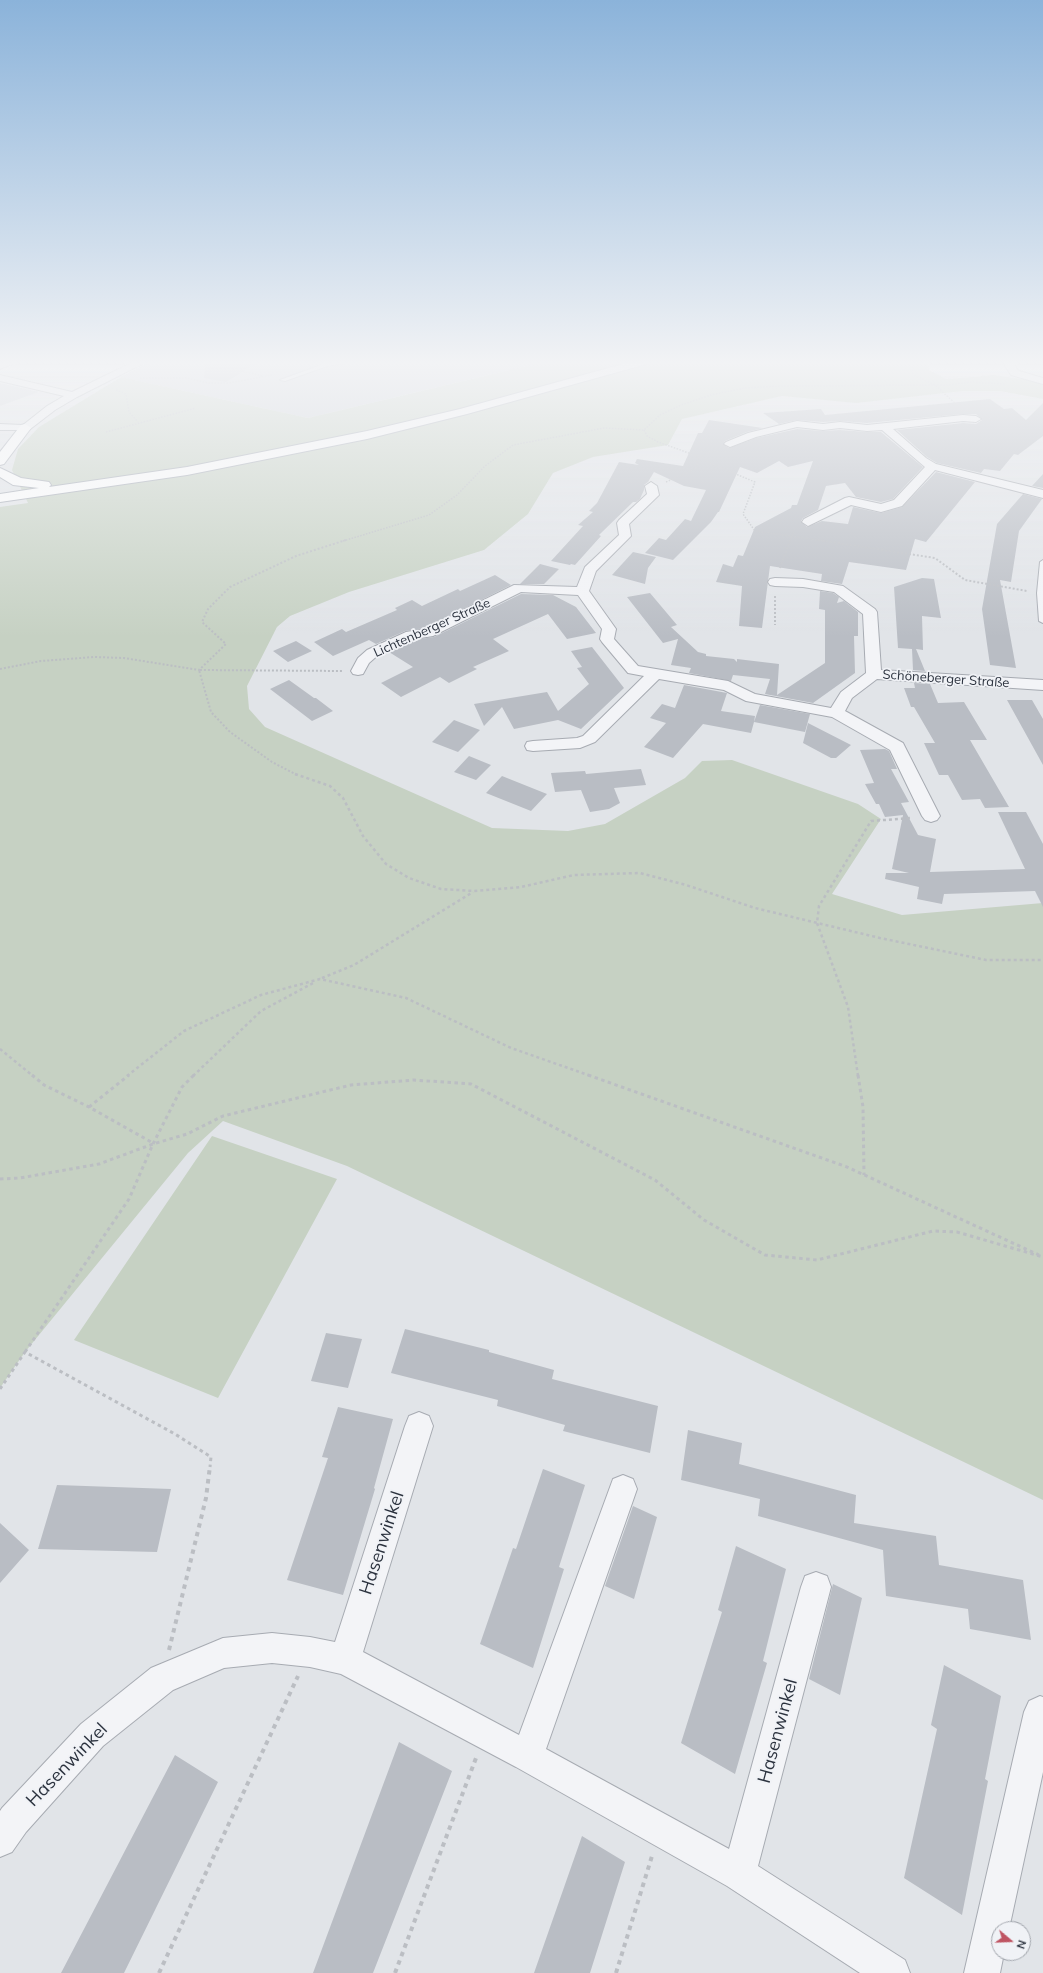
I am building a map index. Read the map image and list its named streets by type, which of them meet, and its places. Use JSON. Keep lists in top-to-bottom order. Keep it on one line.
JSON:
{"streets":{"street":["Lichtenberger Straße","Schöneberger Straße","Hasenwinkel"]},"north":"right"}
